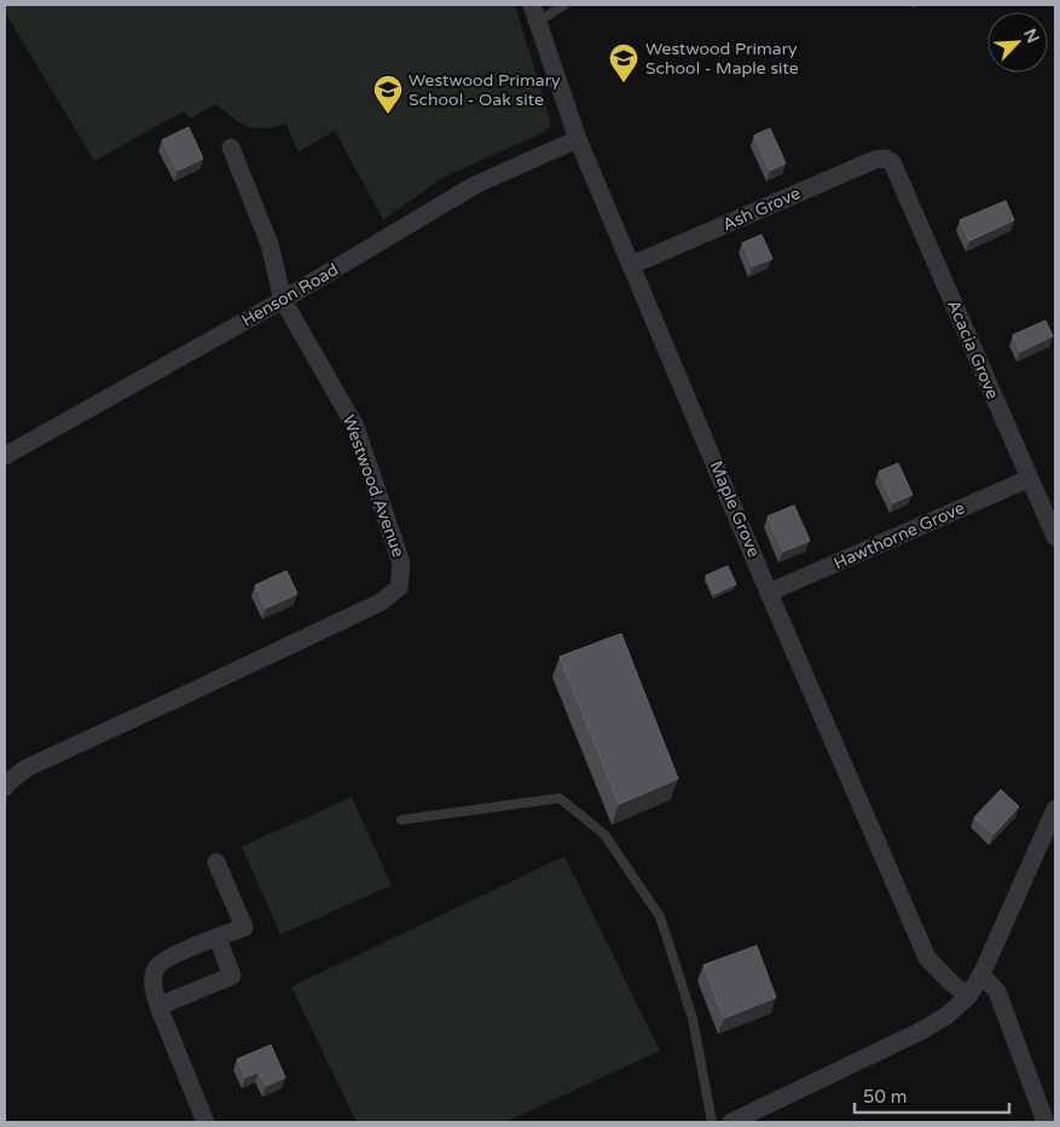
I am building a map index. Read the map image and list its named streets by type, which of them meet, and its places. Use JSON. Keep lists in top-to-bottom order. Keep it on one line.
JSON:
{"streets":{"street":["Ash Grove","Henson Road","Acacia Grove","Westwood Avenue","Maple Grove","Hawthorne Grove"]},"crossings":[["Ash Grove","Acacia Grove"],["Ash Grove","Maple Grove"],["Henson Road","Westwood Avenue"],["Henson Road","Maple Grove"],["Acacia Grove","Hawthorne Grove"],["Maple Grove","Hawthorne Grove"]],"places":{"school or university":["Westwood Primary School - Maple site","Westwood Primary School - Oak site"]},"scale_bar":"50 m","north":"top right"}
